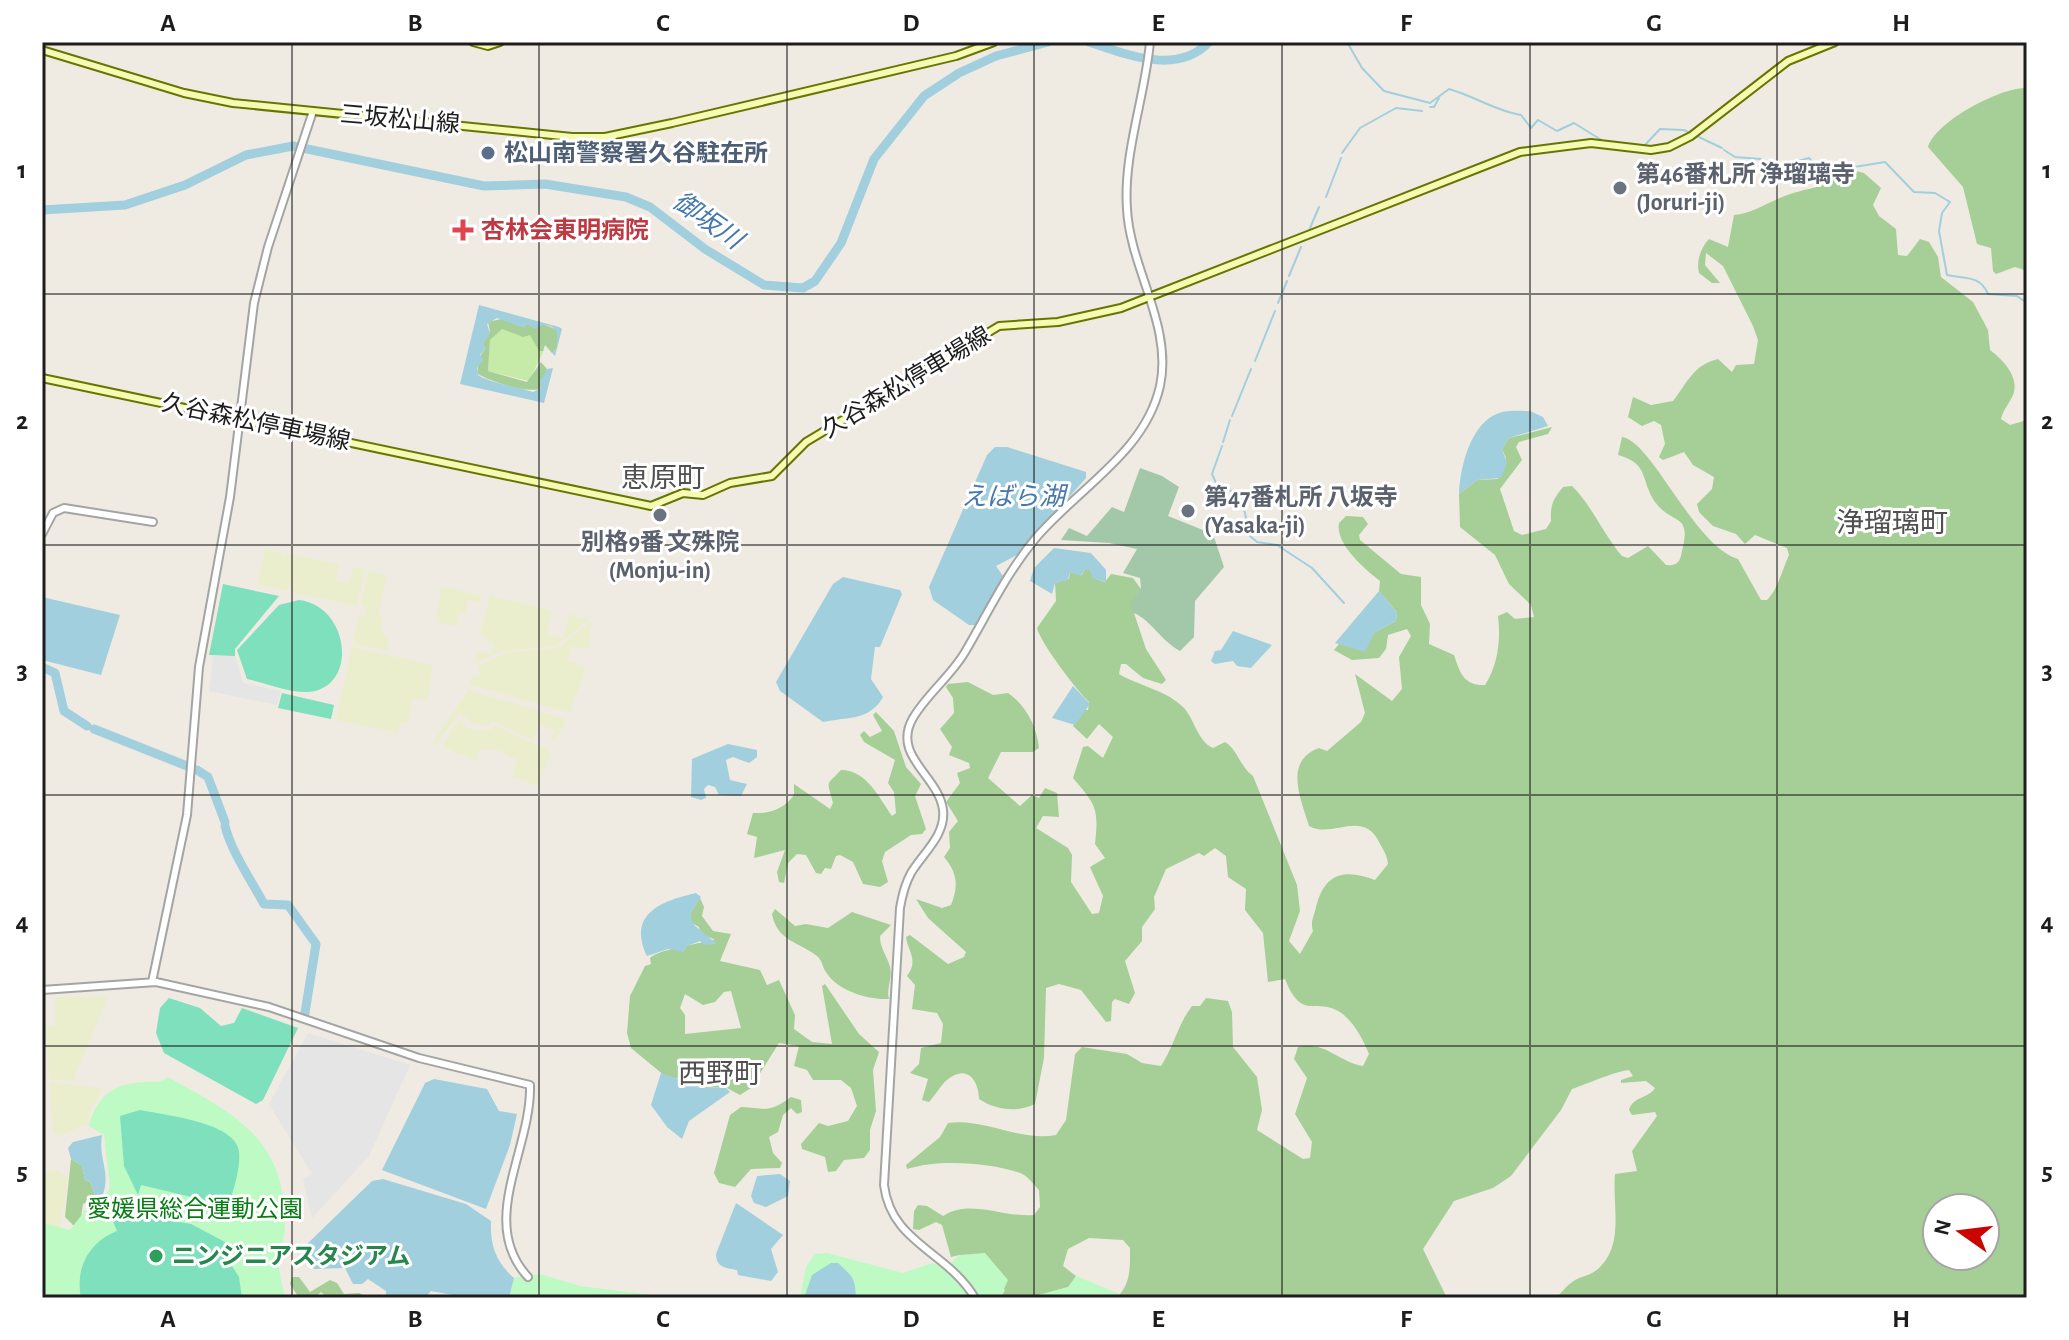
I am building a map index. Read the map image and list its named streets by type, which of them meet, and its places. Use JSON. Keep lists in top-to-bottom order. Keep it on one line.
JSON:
{"streets":{"main road":["三坂松山線","久谷森松停車場線"]},"districts":["恵原町","浄瑠璃町","西野町"],"water":["御坂川","えばら湖"],"parks":["愛媛県総合運動公園"],"places":{"other":["松山南警察署久谷駐在所","第46番札所 浄瑠璃寺 (Joruri-ji)","第47番札所 八坂寺 (Yasaka-ji)","別格9番 文殊院 (Monju-in)","ニンジニアスタジアム"],"health":["杏林会東明病院"]},"north":"left","grid":{"columns":["A","B","C","D","E","F","G","H"],"rows":["1","2","3","4","5"]}}
